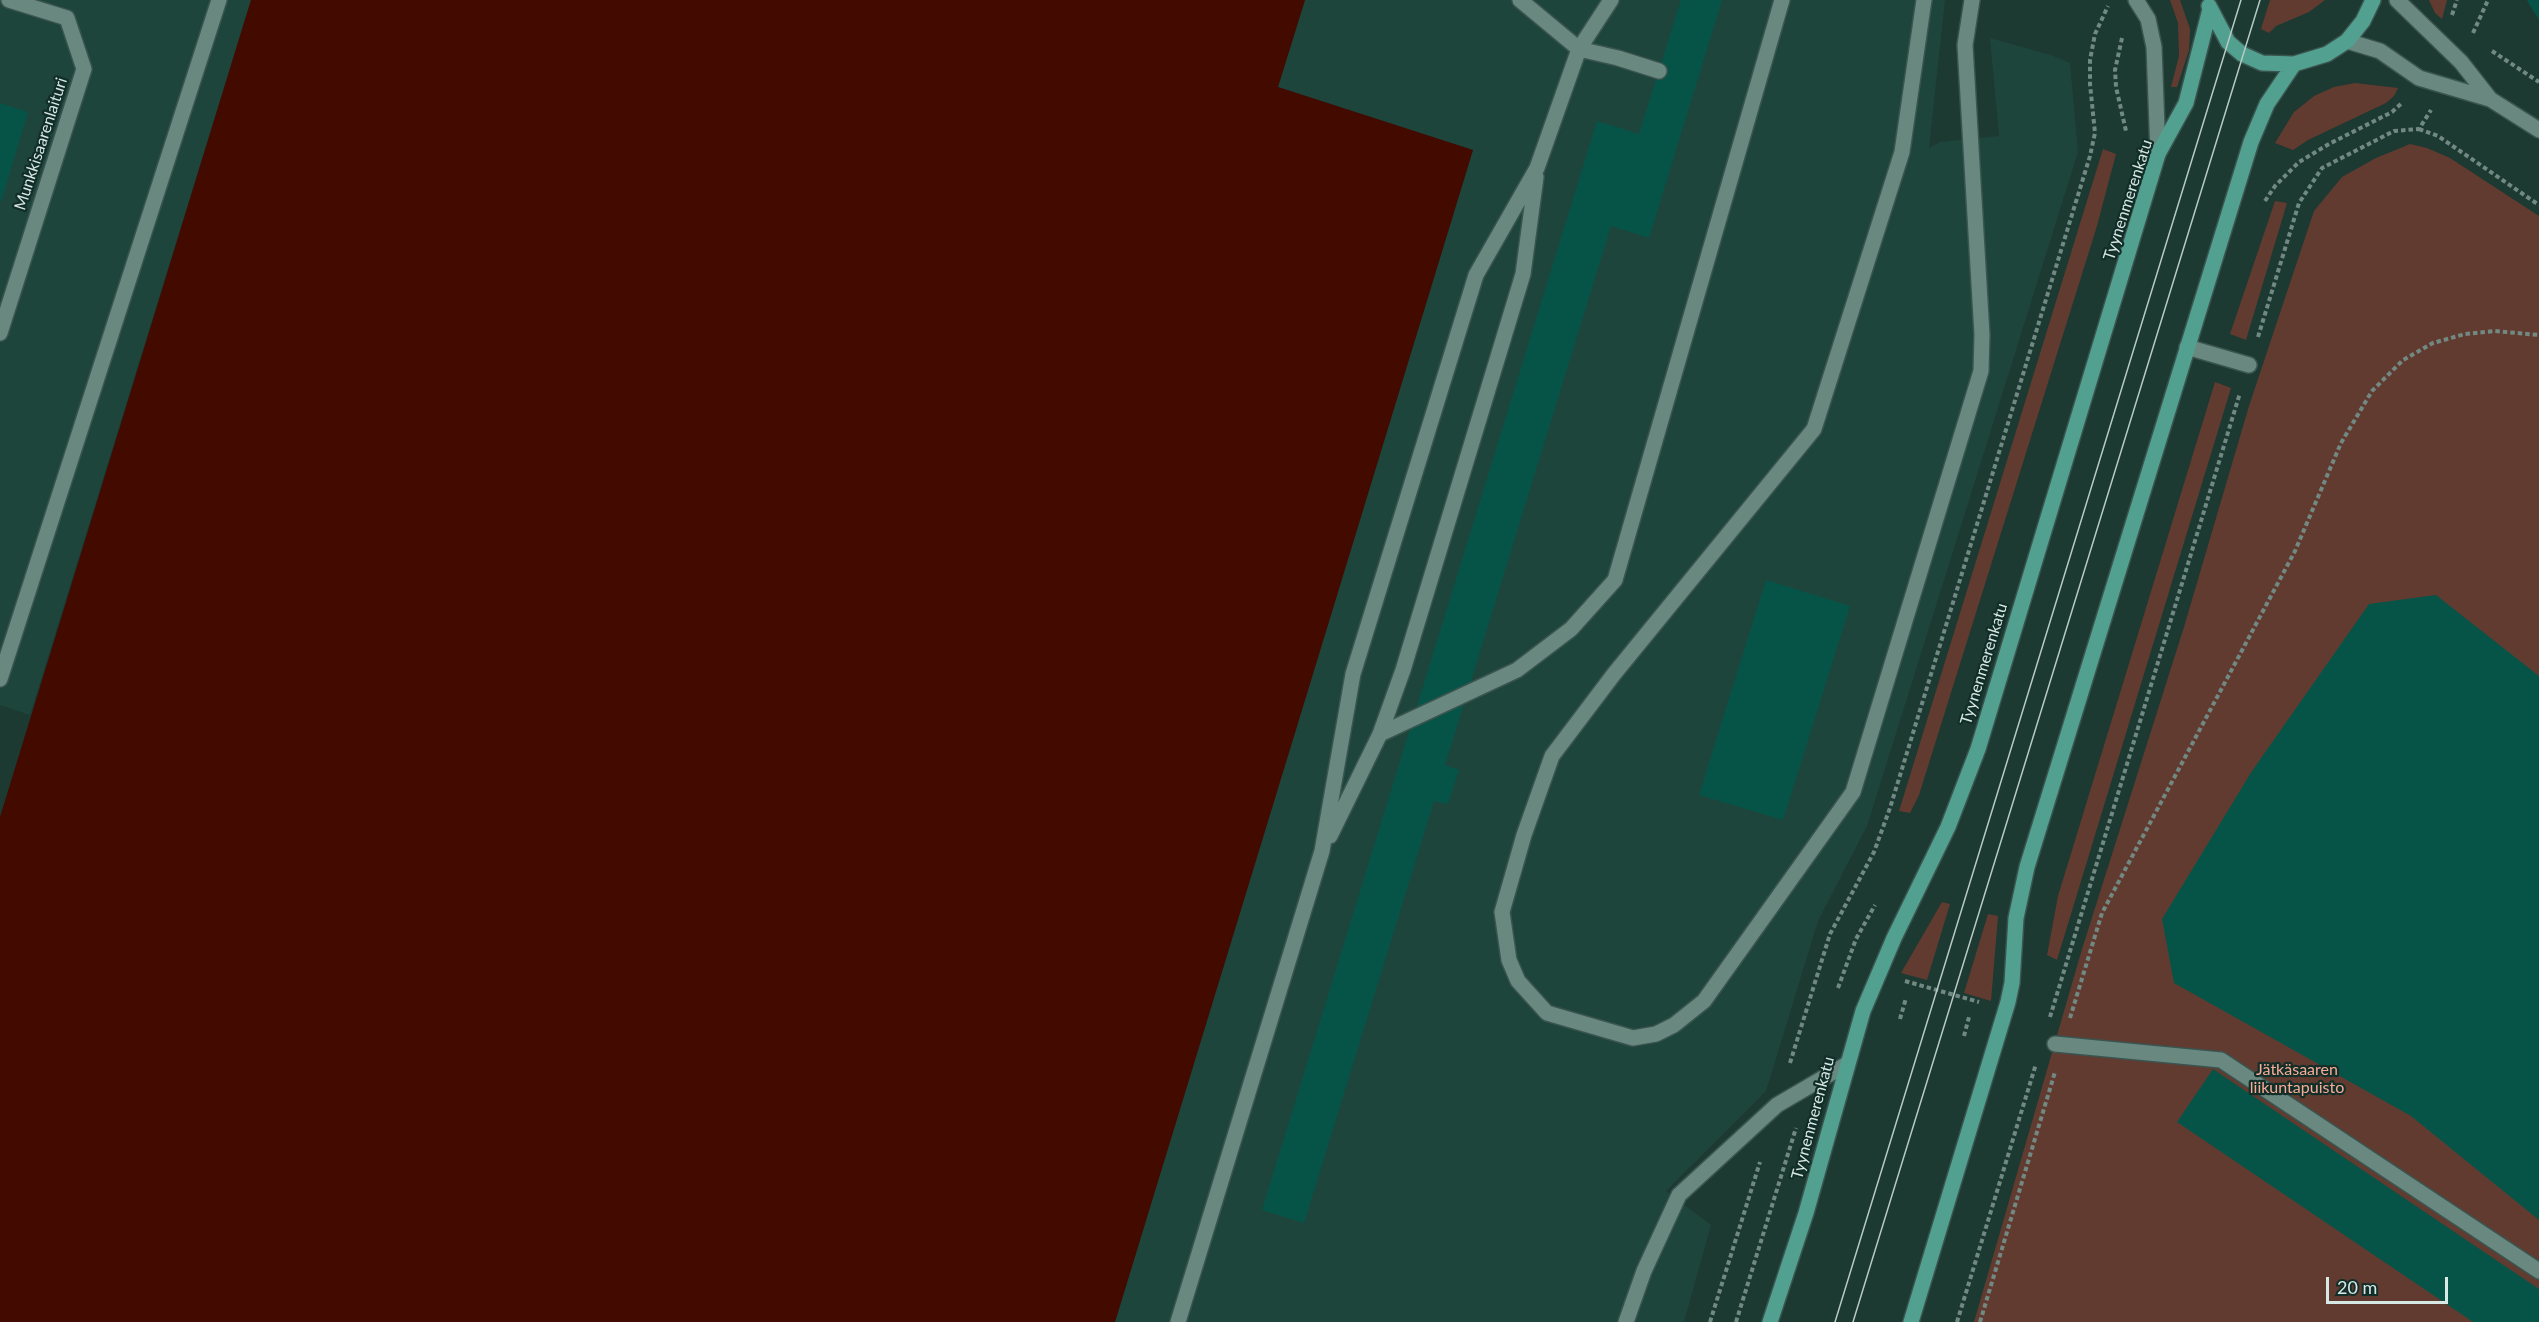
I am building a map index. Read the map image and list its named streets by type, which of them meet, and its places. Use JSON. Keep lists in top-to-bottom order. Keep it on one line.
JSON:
{"streets":{"main road":["Tyynenmerenkatu"],"street":["Munkkisaarenlaituri"]},"parks":["Jätkäsaaren liikuntapuisto"],"scale_bar":"20 m"}
